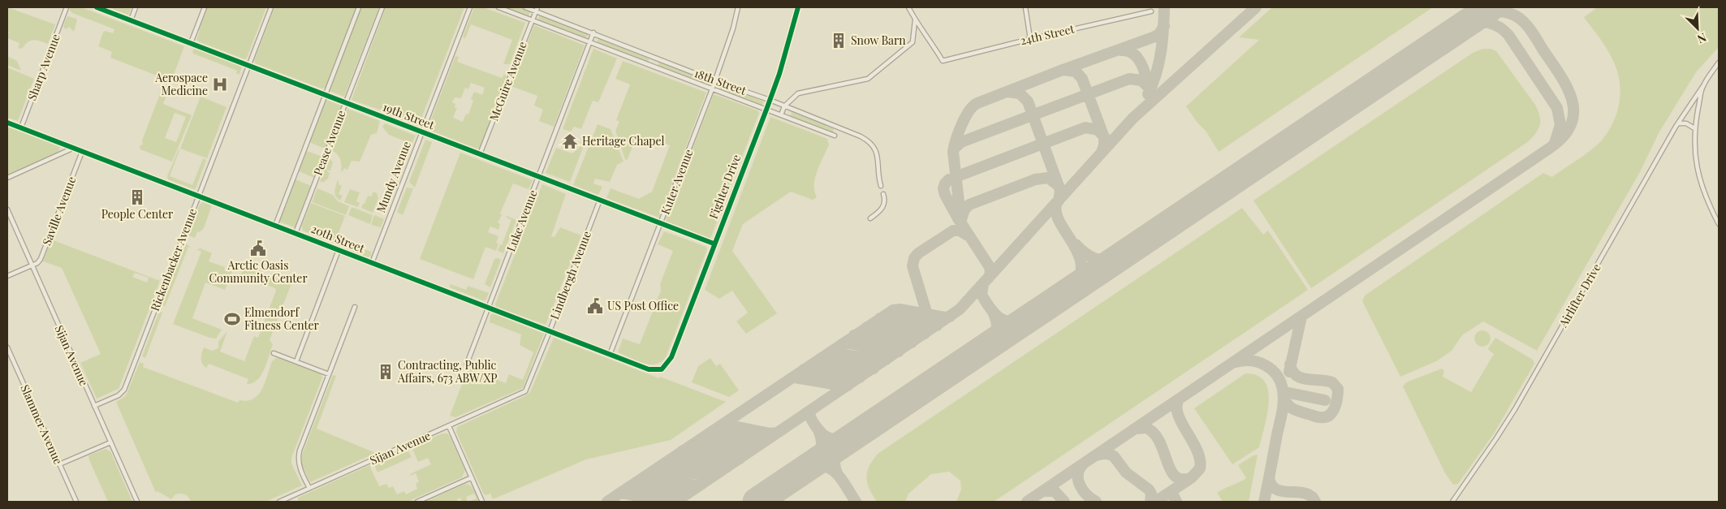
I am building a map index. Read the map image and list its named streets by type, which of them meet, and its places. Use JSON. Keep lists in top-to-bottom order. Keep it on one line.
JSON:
{"streets":{"street":["24th Street","Sharp Avenue","McGuire Avenue","18th Street","19th Street","Pease Avenue","Mundy Avenue","Kuter Avenue","Fighter Drive","Saville Avenue","Luke Avenue","20th Street","Rickenbacker Avenue","Lindbergh Avenue","Airlifter Drive","Sijan Avenue","Slammer Avenue"]},"crossings":[["Sharp Avenue","20th Street"],["McGuire Avenue","18th Street"],["McGuire Avenue","19th Street"],["18th Street","Kuter Avenue"],["18th Street","Fighter Drive"],["18th Street","Luke Avenue"],["19th Street","Pease Avenue"],["19th Street","Mundy Avenue"],["19th Street","Kuter Avenue"],["19th Street","Fighter Drive"],["19th Street","Luke Avenue"],["19th Street","Rickenbacker Avenue"],["19th Street","Lindbergh Avenue"],["Pease Avenue","20th Street"],["Mundy Avenue","20th Street"],["Kuter Avenue","20th Street"],["Fighter Drive","20th Street"],["Saville Avenue","20th Street"],["Saville Avenue","Sijan Avenue"],["Luke Avenue","20th Street"],["20th Street","Rickenbacker Avenue"],["20th Street","Lindbergh Avenue"],["Rickenbacker Avenue","Sijan Avenue"],["Lindbergh Avenue","Sijan Avenue"]],"places":{"building":["Snow Barn","People Center","Contracting, Public Affairs, 673 ABW/XP"],"hospital":["Aerospace Medicine"],"temple":["Heritage Chapel"],"public building":["Arctic Oasis Community Center","US Post Office"],"sports":["Elmendorf Fitness Center"]},"north":"bottom right"}
